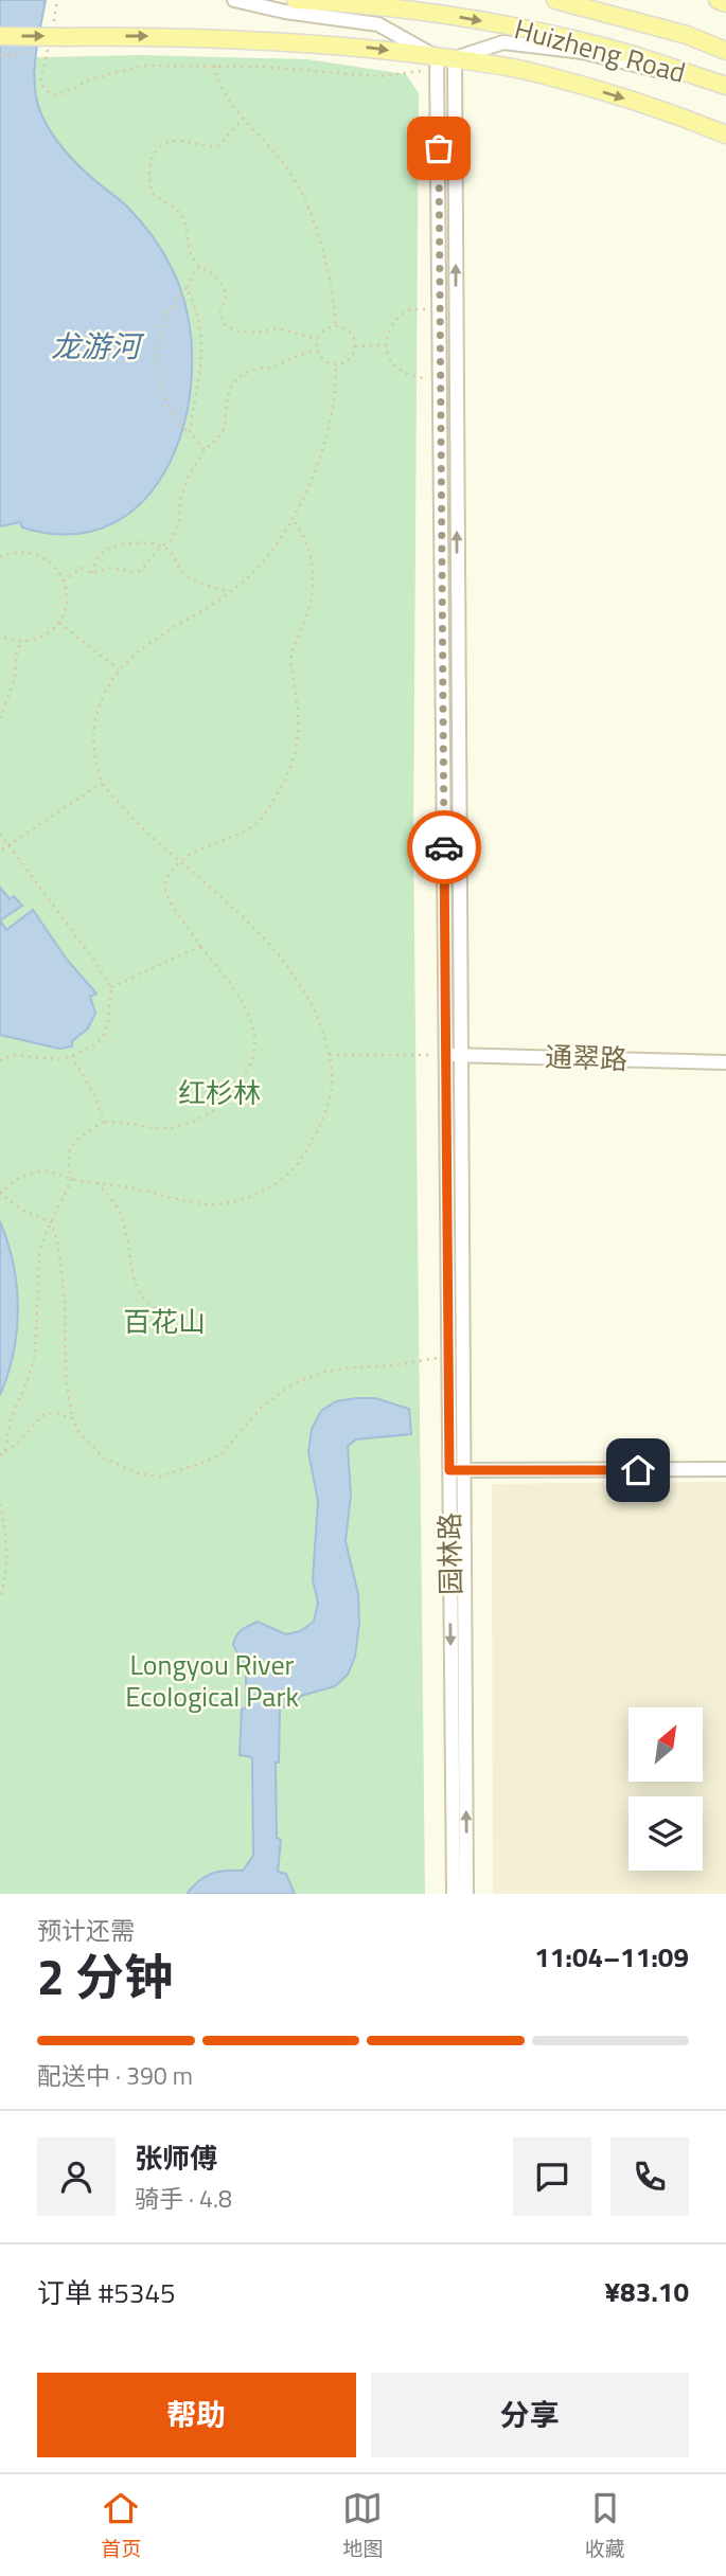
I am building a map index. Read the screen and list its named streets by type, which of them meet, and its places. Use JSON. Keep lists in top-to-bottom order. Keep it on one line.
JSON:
{"streets":{"main road":["Huizheng Road"],"street":["通翠路","园林路"]},"crossings":[["通翠路","园林路"]],"water":["龙游河"],"parks":["红杉林","百花山","Longyou River Ecological Park"],"north":"top right","page":{"heading":["2 分钟","预计还需","11:04–11:09"],"panel":["张师傅","骑手 · 4.8","订单 #5345","¥83.10"],"bar":"配送中 · 390 m","buttons":["帮助","分享"],"tabs":["首页","地图","收藏"]}}
